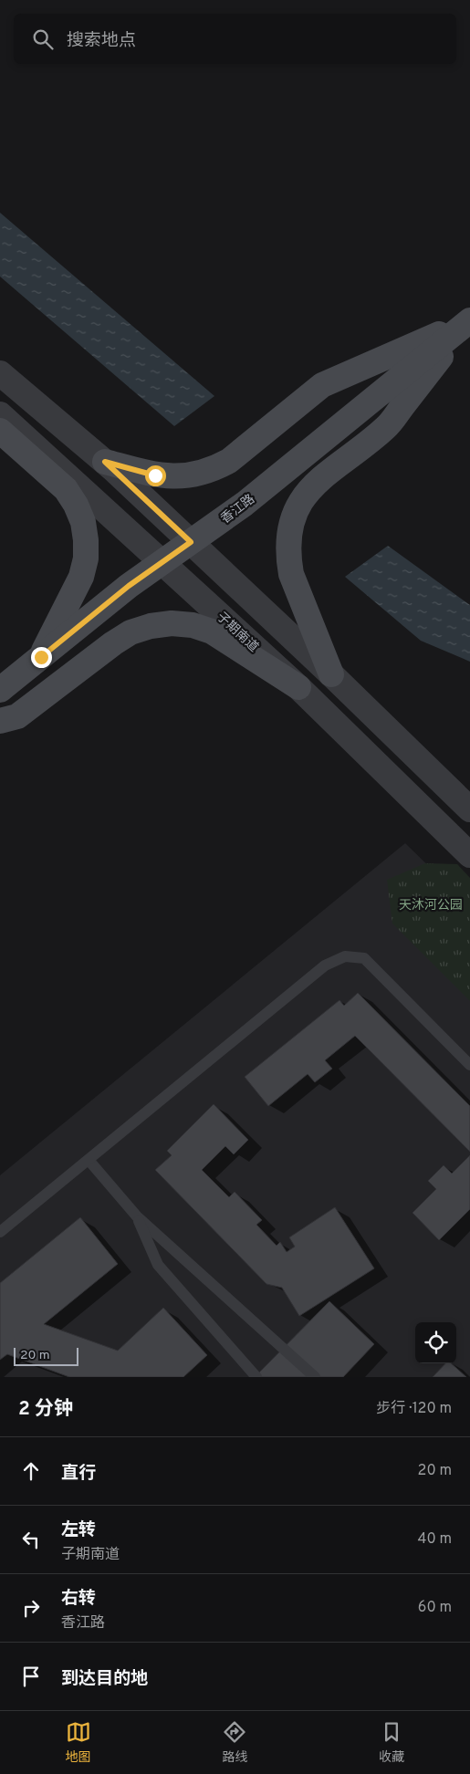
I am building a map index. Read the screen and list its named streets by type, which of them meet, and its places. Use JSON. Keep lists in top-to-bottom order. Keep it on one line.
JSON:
{"streets":{"main road":["香江路"],"street":["子期南道"]},"crossings":[["香江路","子期南道"]],"parks":["天沐河公园"],"scale_bar":"20 m","page":{"search":"搜索地点","scale":"20 m","heading":["2 分钟","步行 · 120 m"],"list":[["直行","20 m"],["左转","子期南道","40 m"],["右转","香江路","60 m"],"到达目的地"],"nav":["地图","路线","收藏"]}}
